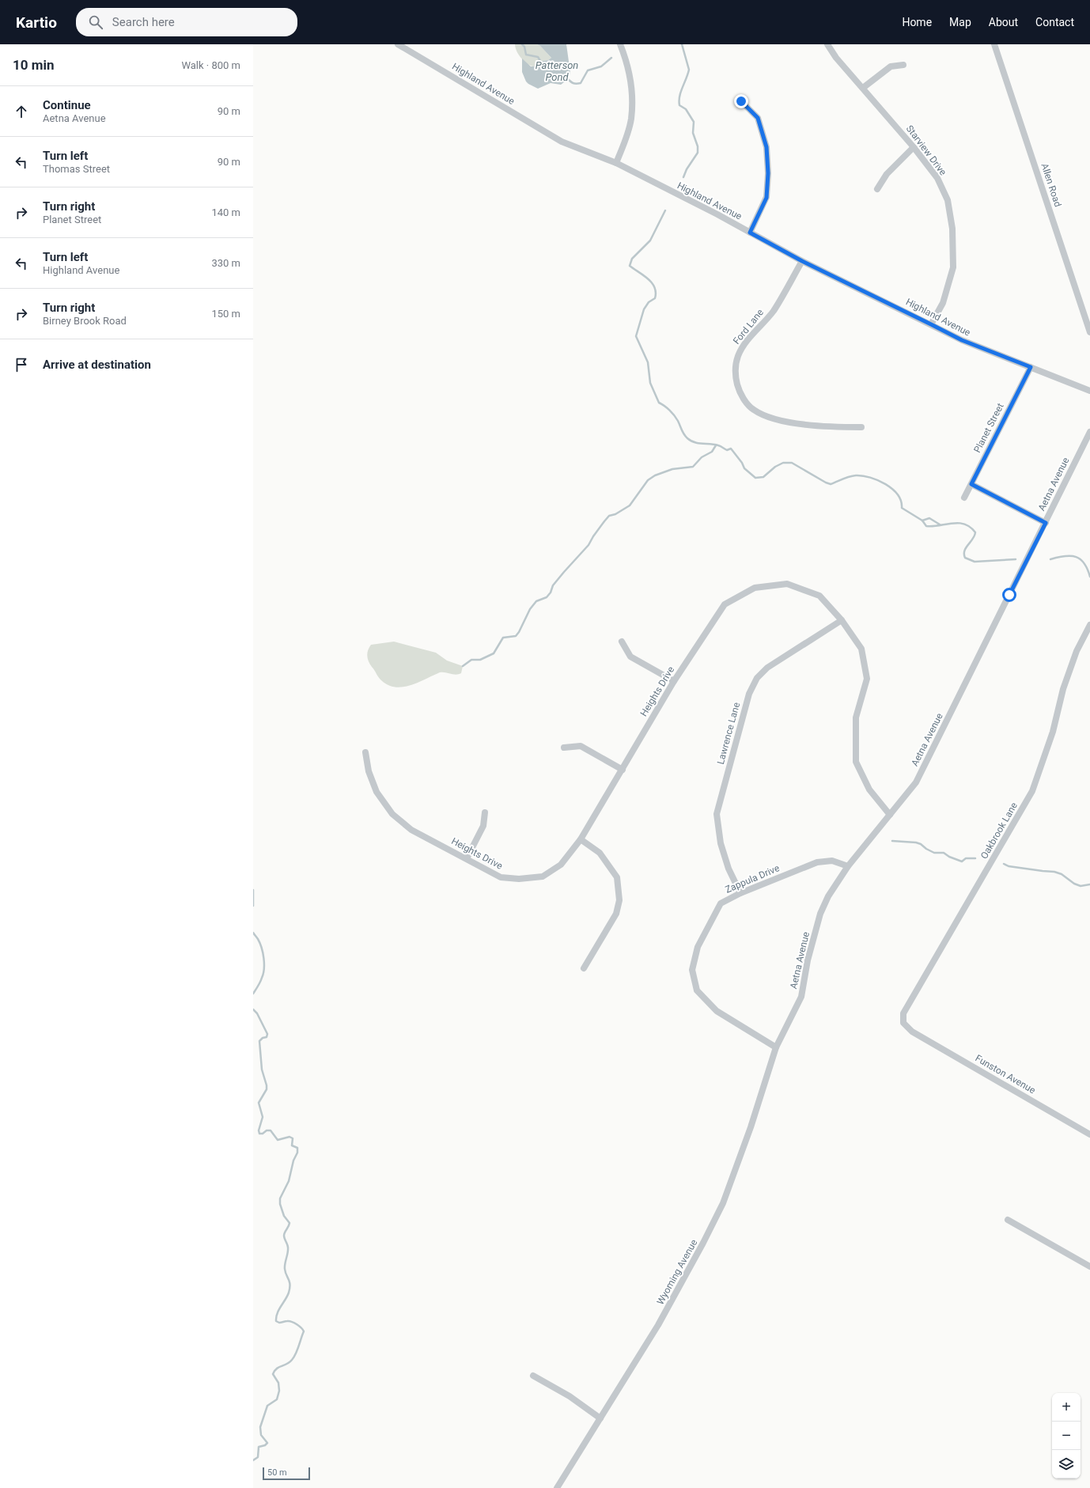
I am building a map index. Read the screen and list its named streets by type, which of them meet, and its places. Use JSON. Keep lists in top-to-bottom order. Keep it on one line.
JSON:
{"streets":{"street":["Highland Avenue","Starview Drive","Allen Road","Ford Lane","Planet Street","Aetna Avenue","Heights Drive","Lawrence Lane","Oakbrook Lane","Zappula Drive","Funston Avenue","Wyoming Avenue"]},"crossings":[["Highland Avenue","Starview Drive"],["Highland Avenue","Ford Lane"],["Highland Avenue","Planet Street"],["Aetna Avenue","Heights Drive"],["Aetna Avenue","Zappula Drive"],["Aetna Avenue","Wyoming Avenue"],["Heights Drive","Lawrence Lane"],["Lawrence Lane","Zappula Drive"],["Oakbrook Lane","Funston Avenue"],["Zappula Drive","Wyoming Avenue"]],"water":["Patterson Pond"],"scale_bar":"50 m","page":{"header":"Kartio","search":"Search here","nav":["Home","Map","About","Contact"],"heading":["10 min","Walk · 800 m"],"list":[["Continue","Aetna Avenue","90 m"],["Turn left","Thomas Street","90 m"],["Turn right","Planet Street","140 m"],["Turn left","Highland Avenue","330 m"],["Turn right","Birney Brook Road","150 m"],"Arrive at destination"],"map_buttons":["+","−"],"scale":"50 m"}}
